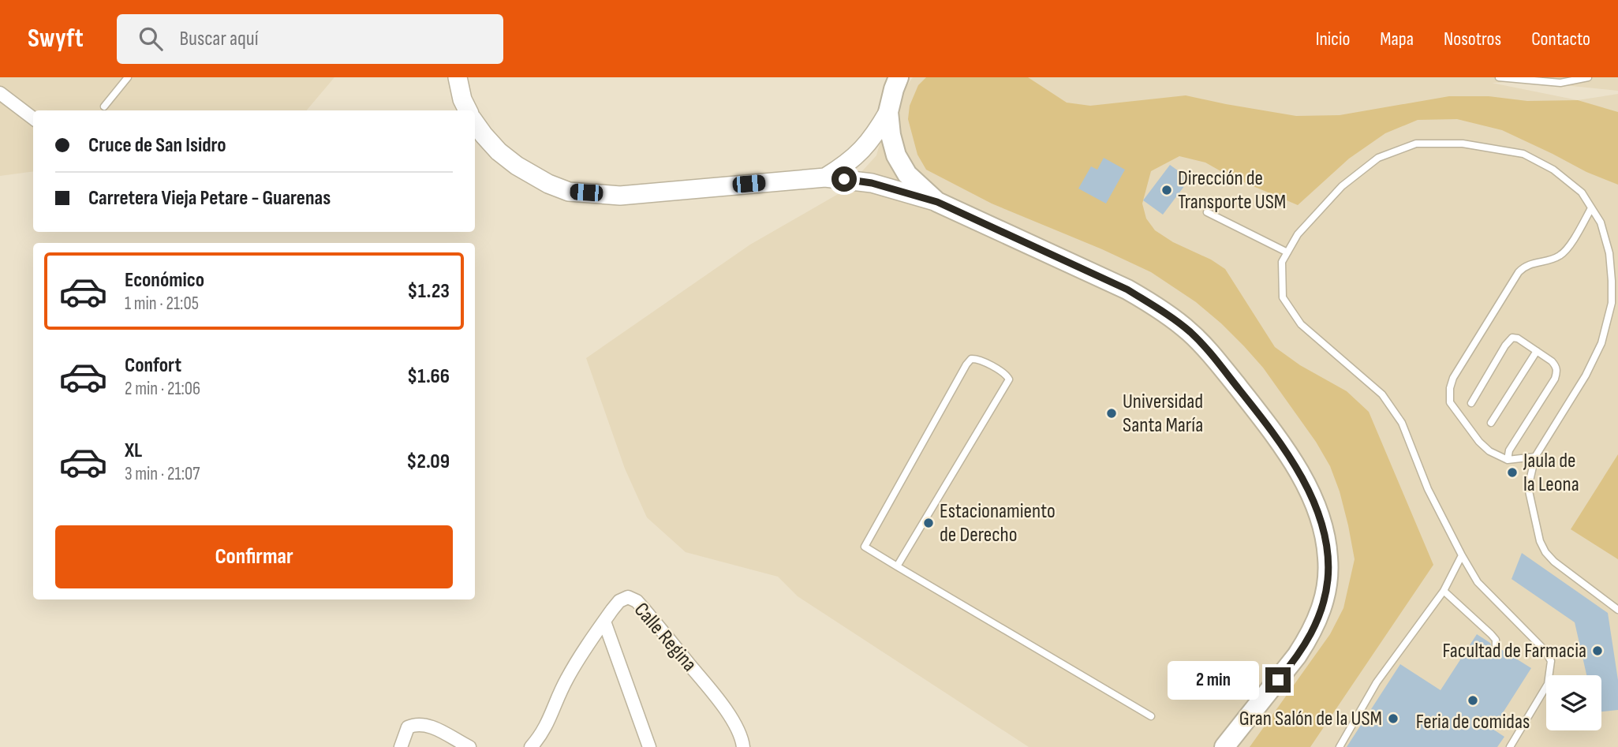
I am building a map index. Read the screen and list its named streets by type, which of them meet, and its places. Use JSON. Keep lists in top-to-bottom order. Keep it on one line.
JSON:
{"streets":{"street":["Calle Regina"]},"places":["Dirección de Transporte USM","Universidad Santa María","Jaula de la Leona","Estacionamiento de Derecho","Facultad de Farmacia","Feria de comidas","Gran Salón de la USM"],"page":{"header":"Swyft","search":"Buscar aquí","nav":["Inicio","Mapa","Nosotros","Contacto"],"banner":["Cruce de San Isidro","Carretera Vieja Petare - Guarenas"],"list":[{"name":"Económico","note":"1 min · 21:05","value":"$1.23"},{"name":"Confort","note":"2 min · 21:06","value":"$1.66"},{"name":"XL","note":"3 min · 21:07","value":"$2.09"}],"buttons":"Confirmar","bubble":"2 min"}}
